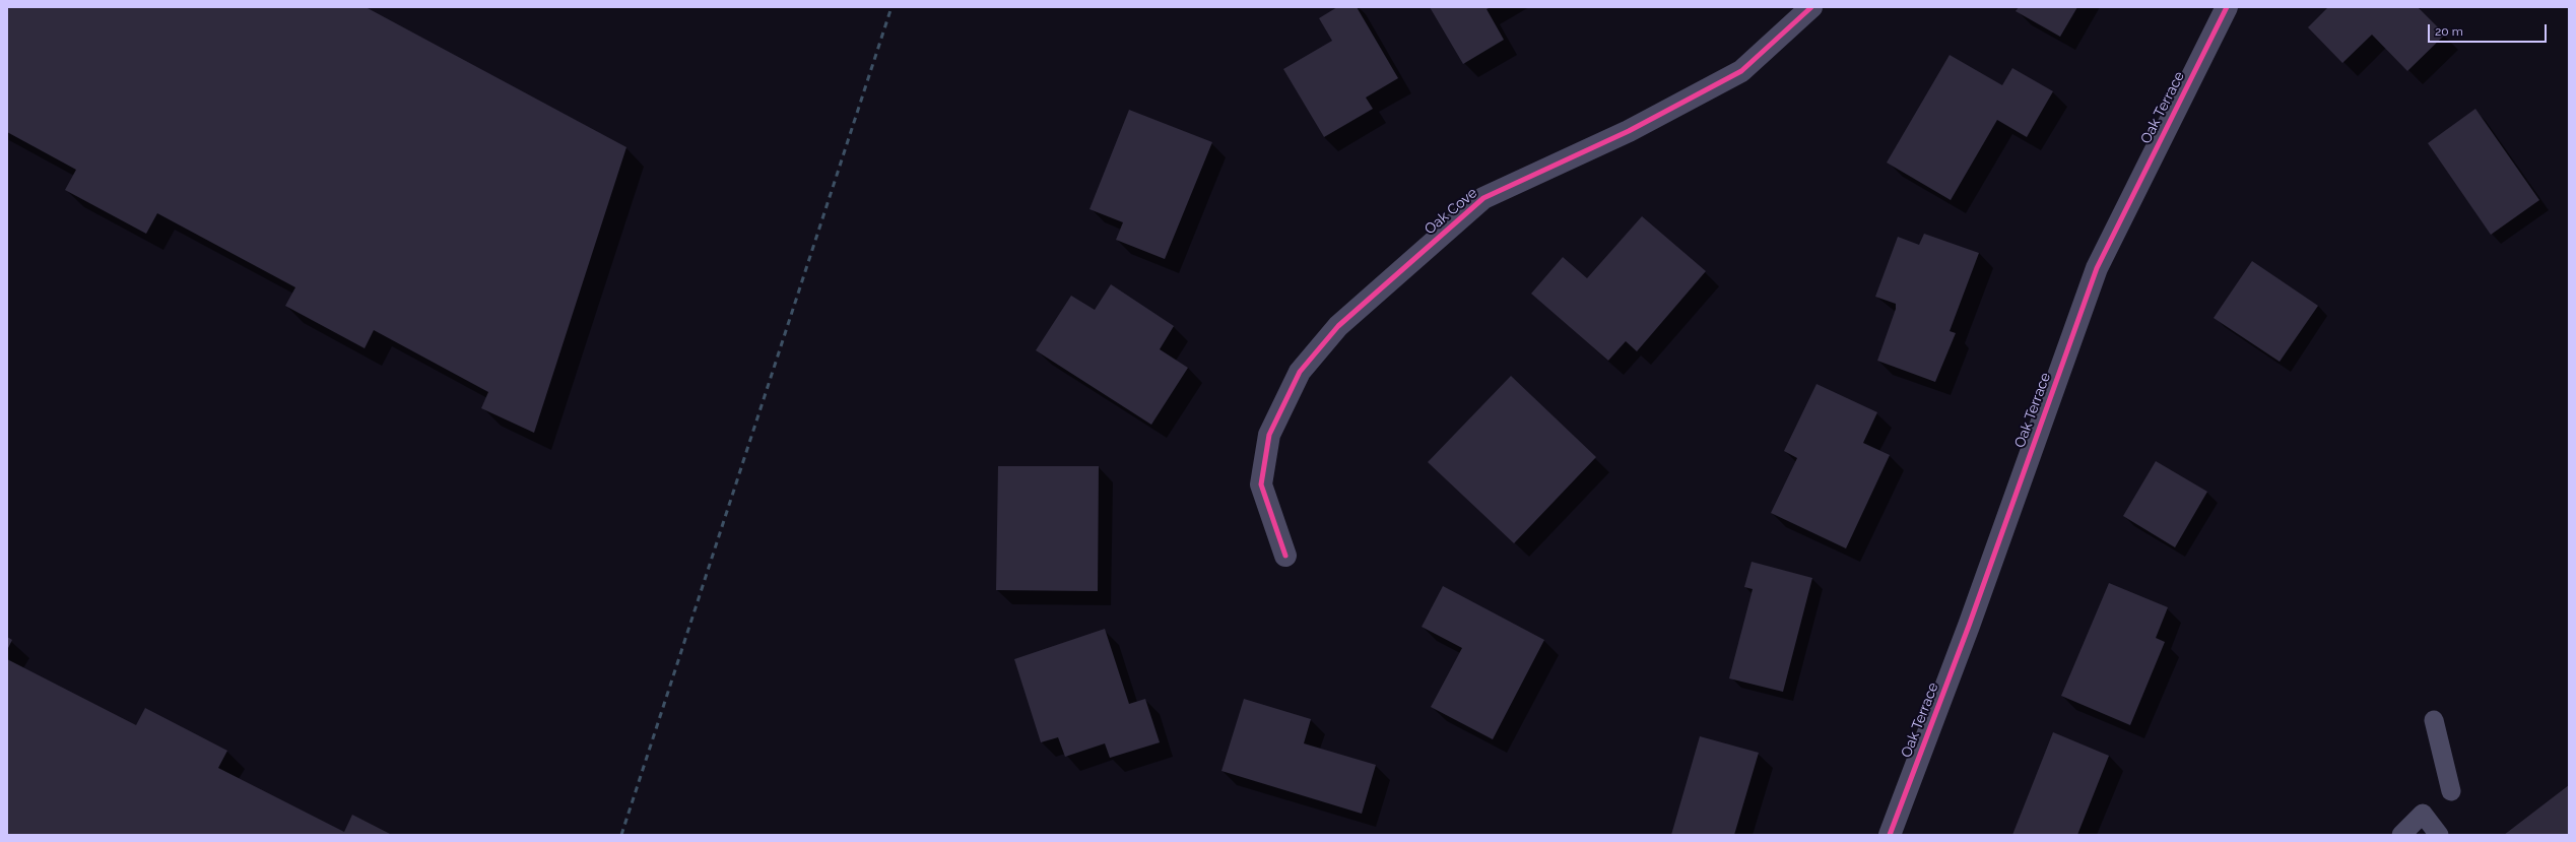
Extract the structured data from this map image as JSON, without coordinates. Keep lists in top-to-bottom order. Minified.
{"streets":{"street":["Oak Terrace","Oak Cove"]},"scale_bar":"20 m"}
